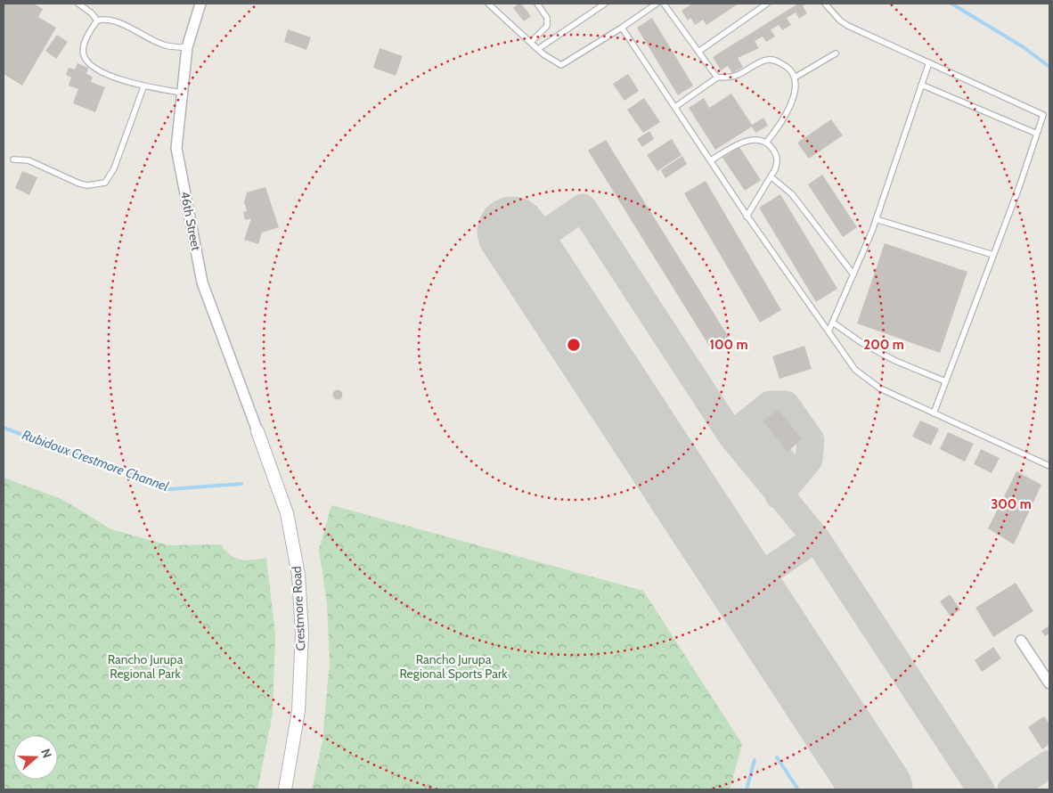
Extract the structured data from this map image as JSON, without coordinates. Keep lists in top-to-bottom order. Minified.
{"streets":{"street":["46th Street","Crestmore Road"]},"crossings":[["46th Street","Crestmore Road"]],"water":["Rubidoux Crestmore Channel"],"parks":["Rancho Jurupa Regional Park","Rancho Jurupa Regional Sports Park"],"north":"right","rings":["100 m","200 m","300 m"]}
